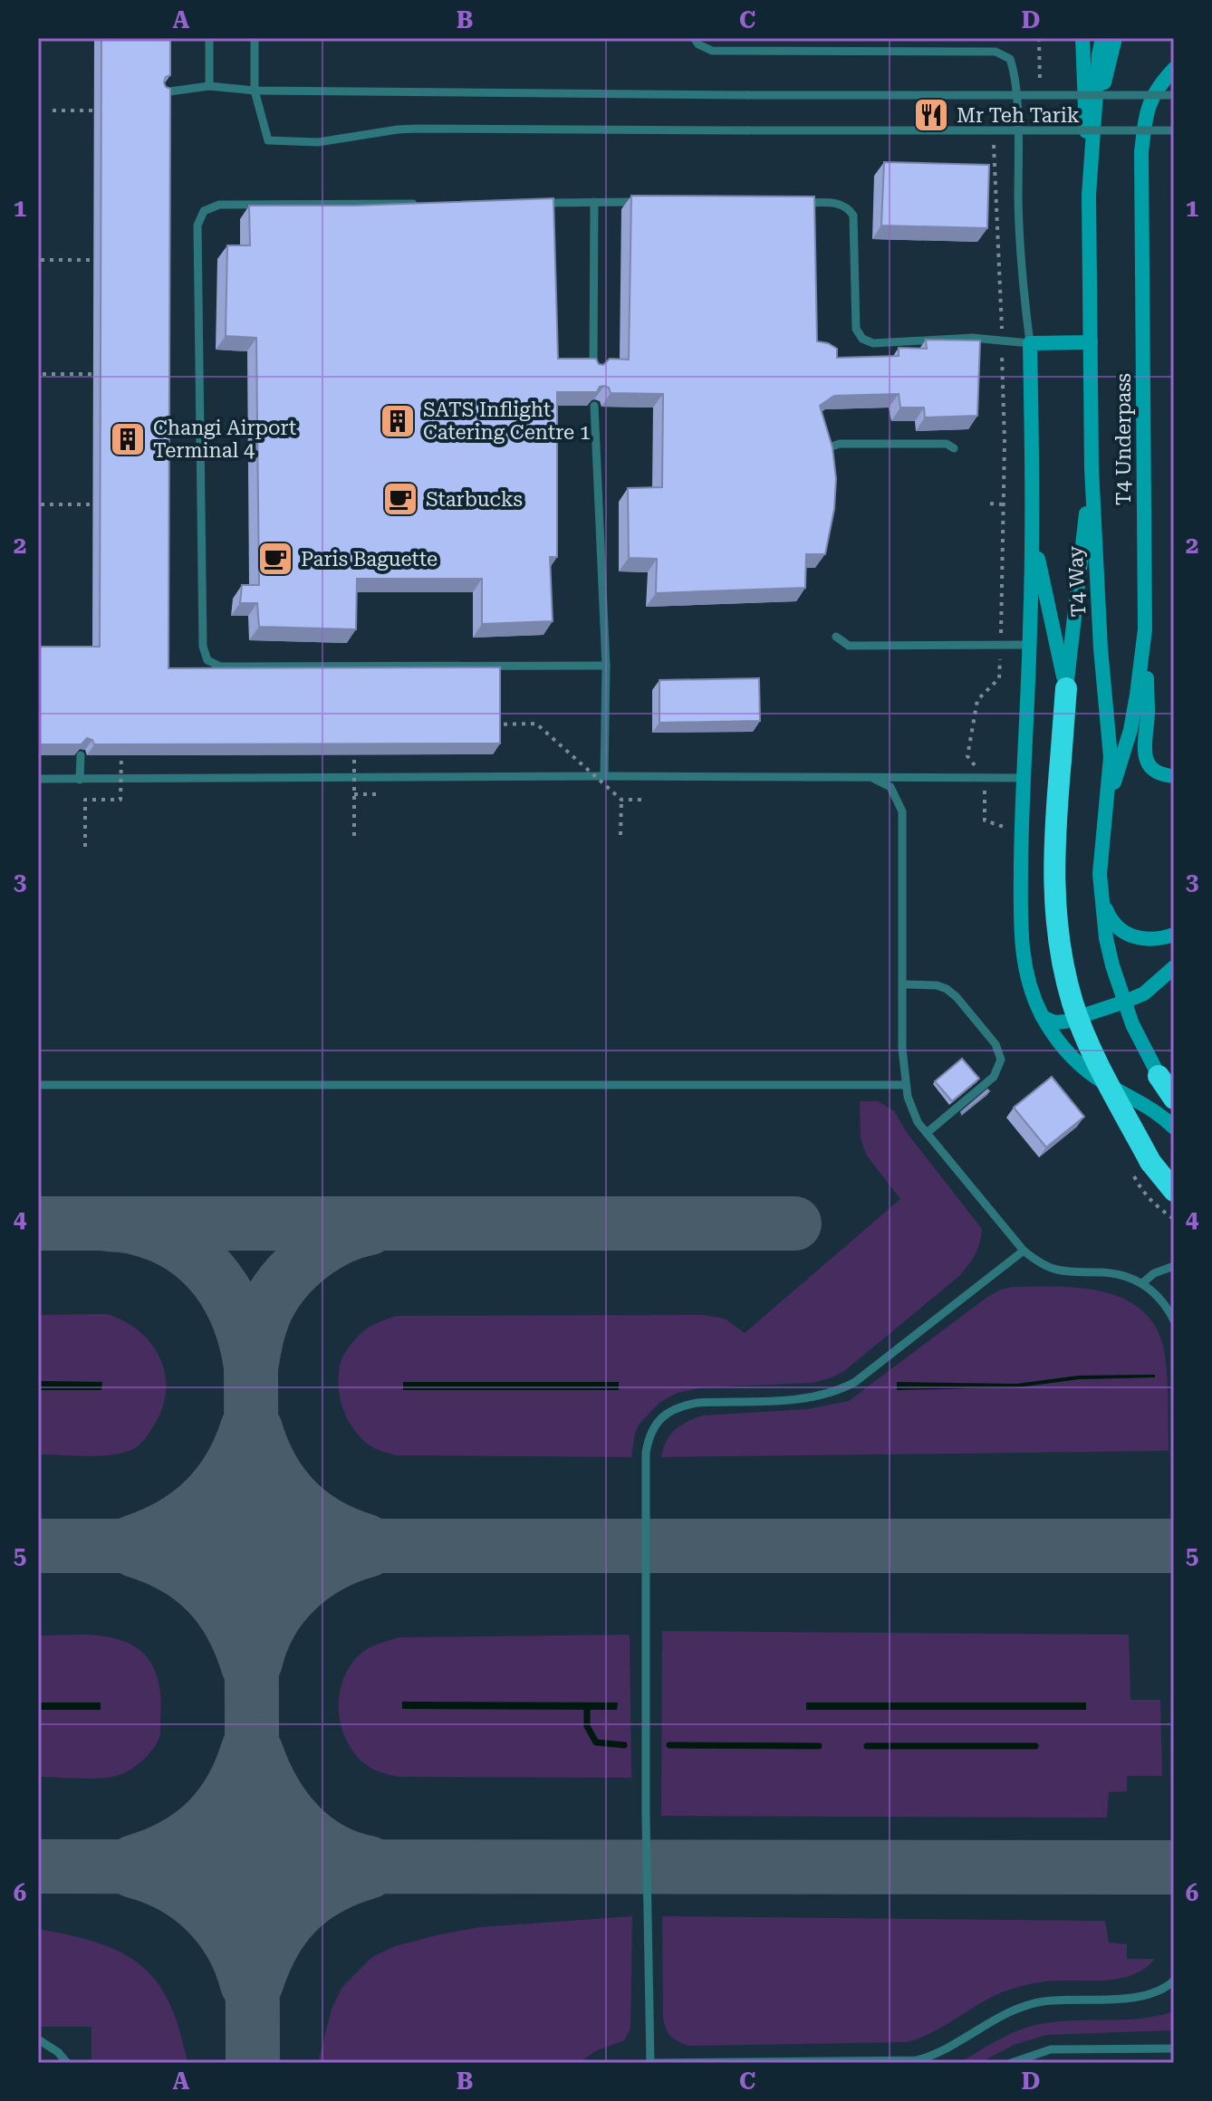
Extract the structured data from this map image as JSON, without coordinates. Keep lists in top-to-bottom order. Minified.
{"streets":{"main road":["T4 Underpass","T4 Way"]},"crossings":[["T4 Underpass","T4 Way"]],"places":{"restaurant":["Mr Teh Tarik"],"building":["SATS Inflight Catering Centre 1","Changi Airport Terminal 4"],"cafe":["Starbucks","Paris Baguette"]},"grid":{"columns":["A","B","C","D"],"rows":["1","2","3","4","5","6"]}}
